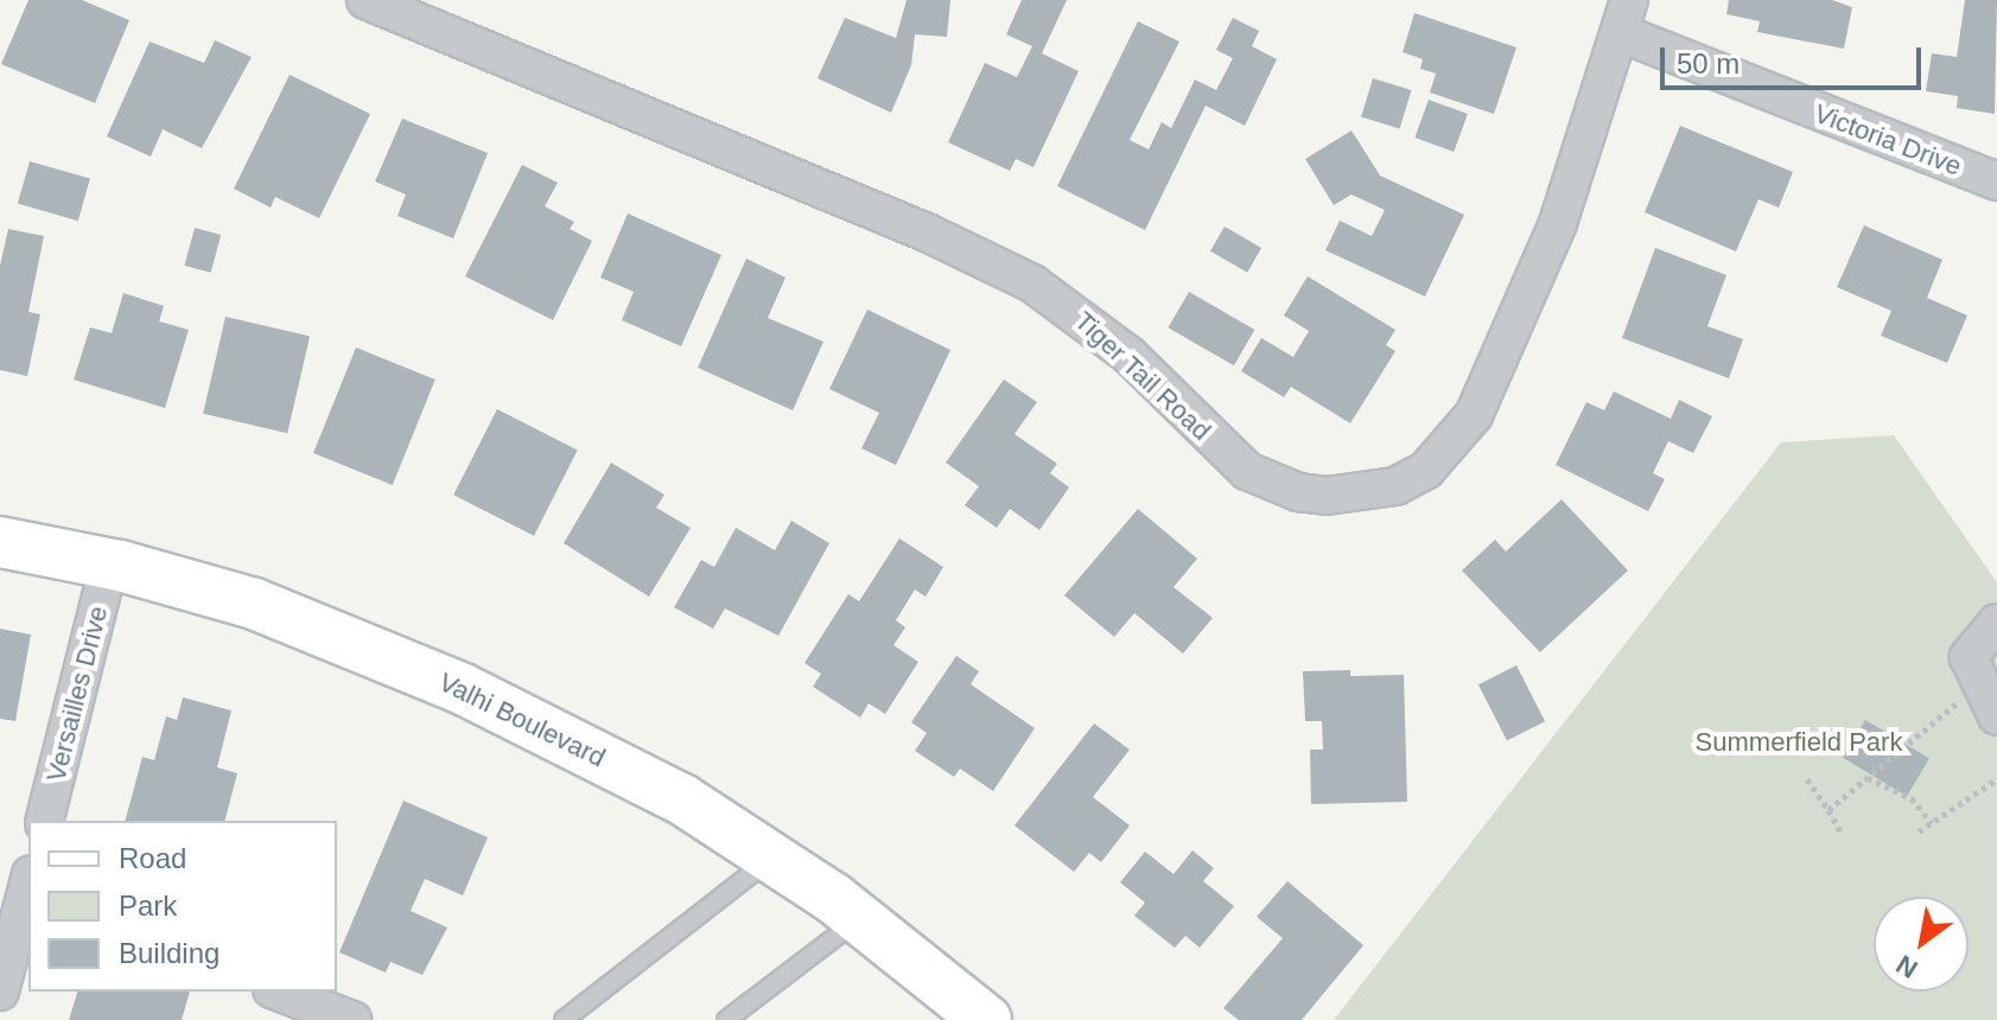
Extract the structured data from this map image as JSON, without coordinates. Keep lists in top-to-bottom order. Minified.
{"streets":{"street":["Victoria Drive","Tiger Tail Road","Versailles Drive","Valhi Boulevard"]},"crossings":[["Victoria Drive","Tiger Tail Road"],["Versailles Drive","Valhi Boulevard"]],"parks":["Summerfield Park"],"legend":["Road","Park","Building"],"scale_bar":"50 m","north":"bottom left"}
